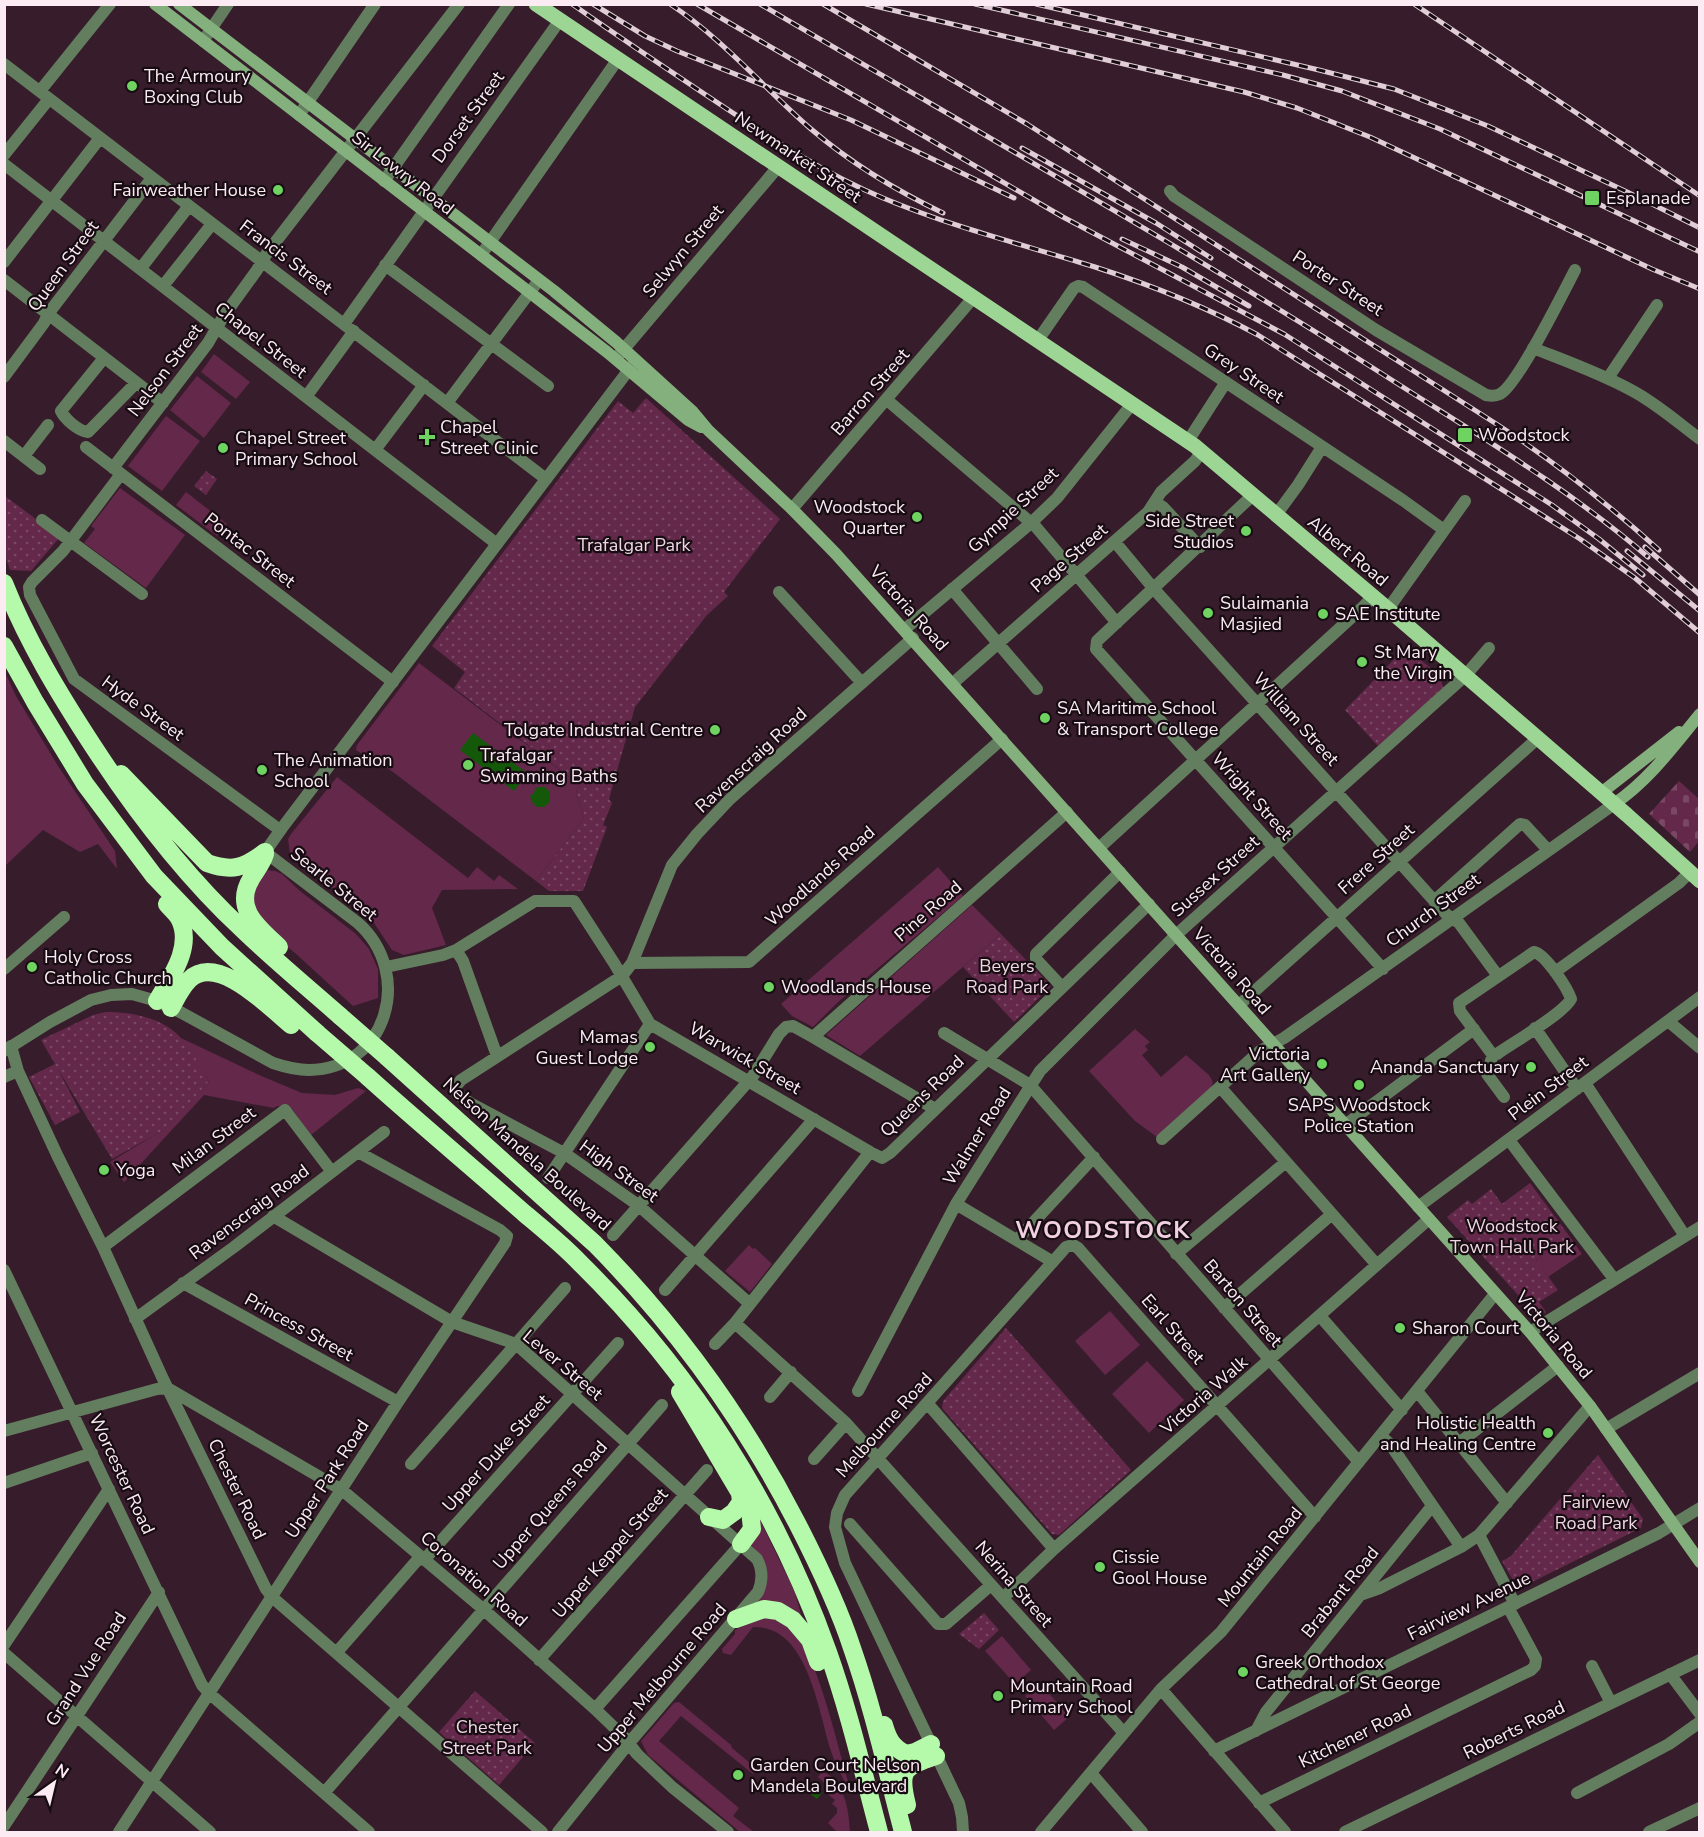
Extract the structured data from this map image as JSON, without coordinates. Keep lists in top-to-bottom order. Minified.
{"streets":{"highway":["Nelson Mandela Boulevard"],"main road":["Newmarket Street","Sir Lowry Road","Albert Road","Victoria Road"],"street":["Dorset Street","Selwyn Street","Francis Street","Queen Street","Porter Street","Chapel Street","Nelson Street","Grey Street","Barron Street","Gympie Street","Pontac Street","Page Street","Hyde Street","William Street","Ravenscraig Road","Wright Street","Frere Street","Woodlands Road","Sussex Street","Searle Street","Church Street","Pine Road","Warwick Street","Plein Street","Queens Road","Walmer Road","Milan Street","High Street","Barton Street","Princess Street","Earl Street","Lever Street","Victoria Walk","Melbourne Road","Upper Duke Street","Worcester Road","Upper Park Road","Chester Road","Upper Queens Road","Upper Keppel Street","Mountain Road","Coronation Road","Nerina Street","Brabant Road","Fairview Avenue","Grand Vue Road","Upper Melbourne Road","Roberts Road","Kitchener Road"]},"crossings":[["Dorset Street","Newmarket Street"],["Dorset Street","Sir Lowry Road"],["Dorset Street","Francis Street"],["Dorset Street","Chapel Street"],["Newmarket Street","Selwyn Street"],["Newmarket Street","Grey Street"],["Newmarket Street","Barron Street"],["Newmarket Street","Albert Road"],["Sir Lowry Road","Selwyn Street"],["Sir Lowry Road","Nelson Street"],["Sir Lowry Road","Victoria Road"],["Sir Lowry Road","Searle Street"],["Selwyn Street","Victoria Road"],["Francis Street","Queen Street"],["Francis Street","Nelson Street"],["Francis Street","Searle Street"],["Queen Street","Chapel Street"],["Chapel Street","Nelson Street"],["Chapel Street","Searle Street"],["Nelson Street","Pontac Street"],["Nelson Street","Hyde Street"],["Grey Street","Albert Road"],["Barron Street","Victoria Road"],["Gympie Street","Albert Road"],["Gympie Street","Victoria Road"],["Gympie Street","Ravenscraig Road"],["Pontac Street","Searle Street"],["Albert Road","Page Street"],["Albert Road","Frere Street"],["Albert Road","Sussex Street"],["Albert Road","Church Street"],["Page Street","Victoria Road"],["Page Street","William Street"],["Victoria Road","Ravenscraig Road"],["Victoria Road","Frere Street"],["Victoria Road","Woodlands Road"],["Victoria Road","Sussex Street"],["Victoria Road","Searle Street"],["Victoria Road","Church Street"],["Victoria Road","Pine Road"],["Victoria Road","Plein Street"],["Victoria Road","Queens Road"],["Victoria Road","Walmer Road"],["Victoria Road","Victoria Walk"],["Victoria Road","Mountain Road"],["Victoria Road","Fairview Avenue"],["Hyde Street","Searle Street"],["William Street","Frere Street"],["William Street","Sussex Street"],["William Street","Church Street"],["Ravenscraig Road","Woodlands Road"],["Ravenscraig Road","Warwick Street"],["Ravenscraig Road","Milan Street"],["Ravenscraig Road","High Street"],["Ravenscraig Road","Princess Street"],["Ravenscraig Road","Lever Street"],["Ravenscraig Road","Upper Park Road"],["Ravenscraig Road","Chester Road"],["Wright Street","Frere Street"],["Wright Street","Sussex Street"],["Wright Street","Church Street"],["Sussex Street","Walmer Road"],["Searle Street","Chester Road"],["Warwick Street","Queens Road"],["Queens Road","High Street"],["Queens Road","Barton Street"],["Queens Road","Nerina Street"],["Walmer Road","Barton Street"],["Milan Street","Chester Road"],["Barton Street","Victoria Walk"],["Barton Street","Mountain Road"],["Princess Street","Upper Park Road"],["Earl Street","Victoria Walk"],["Earl Street","Melbourne Road"],["Earl Street","Mountain Road"],["Lever Street","Upper Duke Street"],["Lever Street","Upper Park Road"],["Lever Street","Upper Queens Road"],["Lever Street","Upper Keppel Street"],["Lever Street","Upper Melbourne Road"],["Victoria Walk","Nerina Street"],["Melbourne Road","Nerina Street"],["Upper Duke Street","Chester Road"],["Upper Duke Street","Coronation Road"],["Worcester Road","Upper Park Road"],["Worcester Road","Upper Queens Road"],["Worcester Road","Grand Vue Road"],["Upper Park Road","Chester Road"],["Upper Park Road","Coronation Road"],["Chester Road","Upper Queens Road"],["Chester Road","Coronation Road"],["Upper Queens Road","Coronation Road"],["Upper Keppel Street","Coronation Road"],["Mountain Road","Nerina Street"],["Coronation Road","Upper Melbourne Road"],["Brabant Road","Fairview Avenue"],["Fairview Avenue","Kitchener Road"]],"districts":["WOODSTOCK"],"parks":["Trafalgar Park","Beyers Road Park","Woodstock Town Hall Park","Fairview Road Park","Chester Street Park"],"places":{"other":["The Armoury Boxing Club","Fairweather House","Chapel Street Primary School","Woodstock Quarter","Side Street Studios","Sulaimania Masjied","SAE Institute","St Mary the Virgin","SA Maritime School & Transport College","Tolgate Industrial Centre","Trafalgar Swimming Baths","The Animation School","Holy Cross Catholic Church","Woodlands House","Mamas Guest Lodge","Victoria Art Gallery","Ananda Sanctuary","SAPS Woodstock Police Station","Yoga","Sharon Court","Holistic Health and Healing Centre","Cissie Gool House","Greek Orthodox Cathedral of St George","Mountain Road Primary School","Garden Court Nelson Mandela Boulevard"],"transit":["Esplanade","Woodstock"],"health":["Chapel Street Clinic"]},"north":"top right"}
